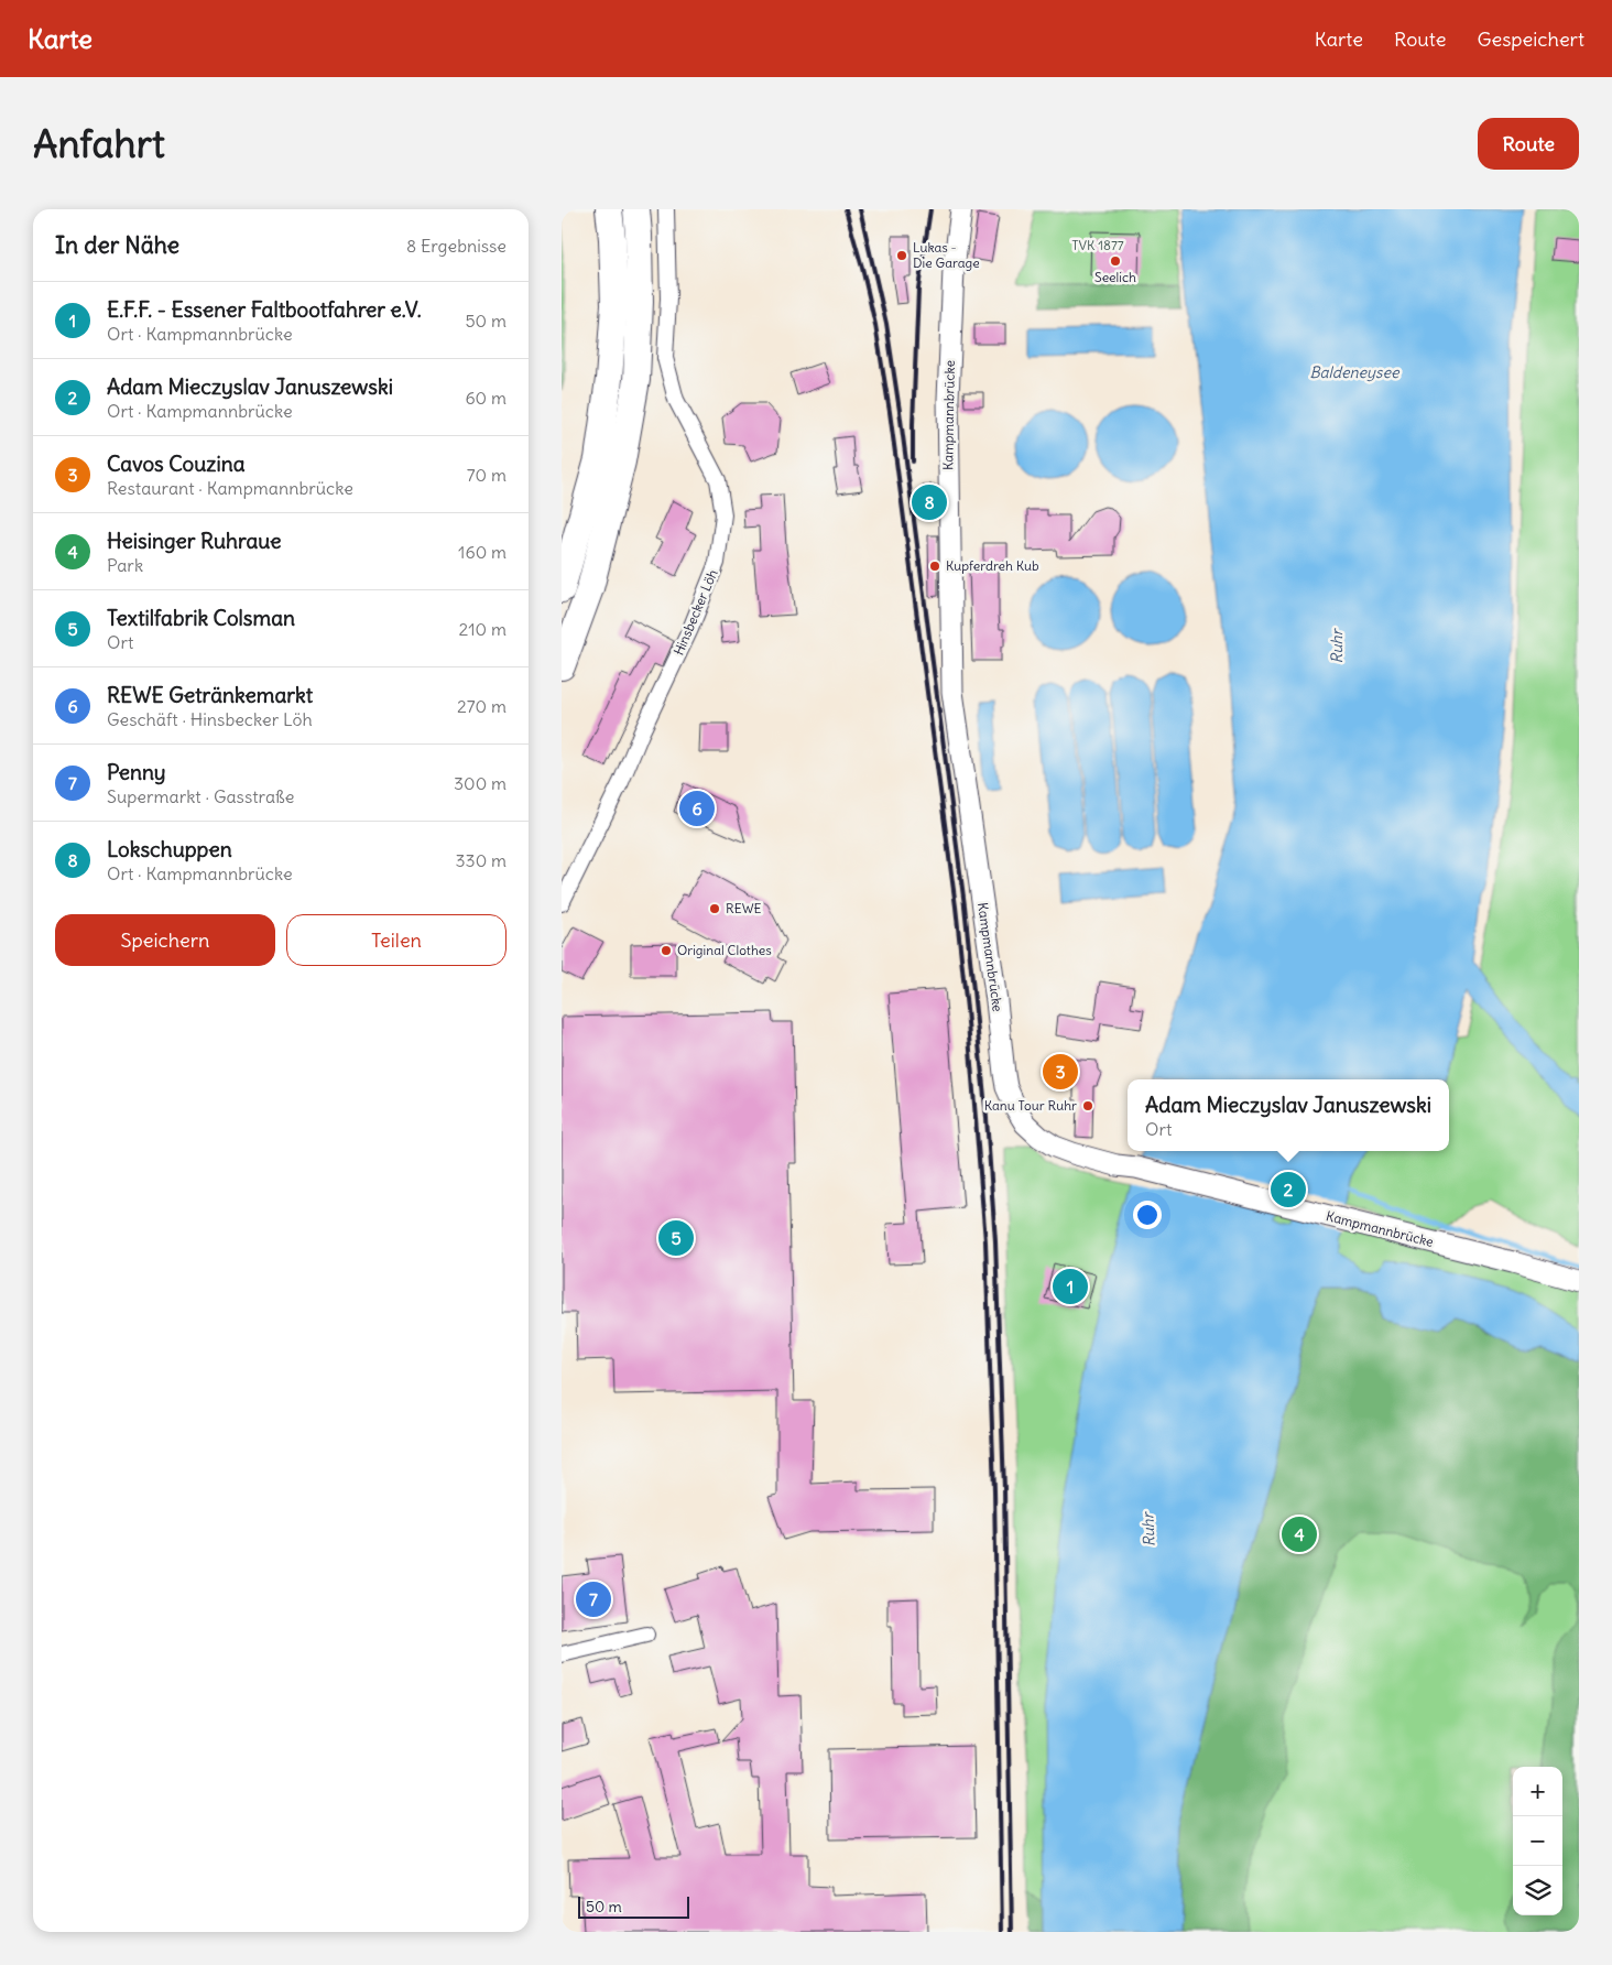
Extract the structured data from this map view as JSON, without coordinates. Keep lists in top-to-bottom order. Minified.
{"streets":{"street":["Kampmannbrücke","Hinsbecker Löh"]},"water":["Baldeneysee","Ruhr"],"parks":["TVK 1877"],"places":["Lukas - Die Garage","Seelich","Kupferdreh Kub","REWE","Original Clothes","Kanu Tour Ruhr"],"scale_bar":"50 m","page":{"header":"Karte","nav":["Karte","Route","Gespeichert"],"buttons":["Route",["Speichern","Teilen"]],"title":"Anfahrt","heading":["In der Nähe","8 Ergebnisse"],"list":[{"mark":"1","name":"E.F.F. - Essener Faltbootfahrer e.V.","note":"Ort · Kampmannbrücke","value":"50 m"},{"mark":"2","name":"Adam Mieczyslav Januszewski","note":"Ort · Kampmannbrücke","value":"60 m"},{"mark":"3","name":"Cavos Couzina","note":"Restaurant · Kampmannbrücke","value":"70 m"},{"mark":"4","name":"Heisinger Ruhraue","note":"Park","value":"160 m"},{"mark":"5","name":"Textilfabrik Colsman","note":"Ort","value":"210 m"},{"mark":"6","name":"REWE Getränkemarkt","note":"Geschäft · Hinsbecker Löh","value":"270 m"},{"mark":"7","name":"Penny","note":"Supermarkt · Gasstraße","value":"300 m"},{"mark":"8","name":"Lokschuppen","note":"Ort · Kampmannbrücke","value":"330 m"}],"pins":["8","6","3","2","5","1","4","7"],"popup":["Adam Mieczyslav Januszewski","Ort"],"map_buttons":["+","−"],"scale":"50 m"}}
